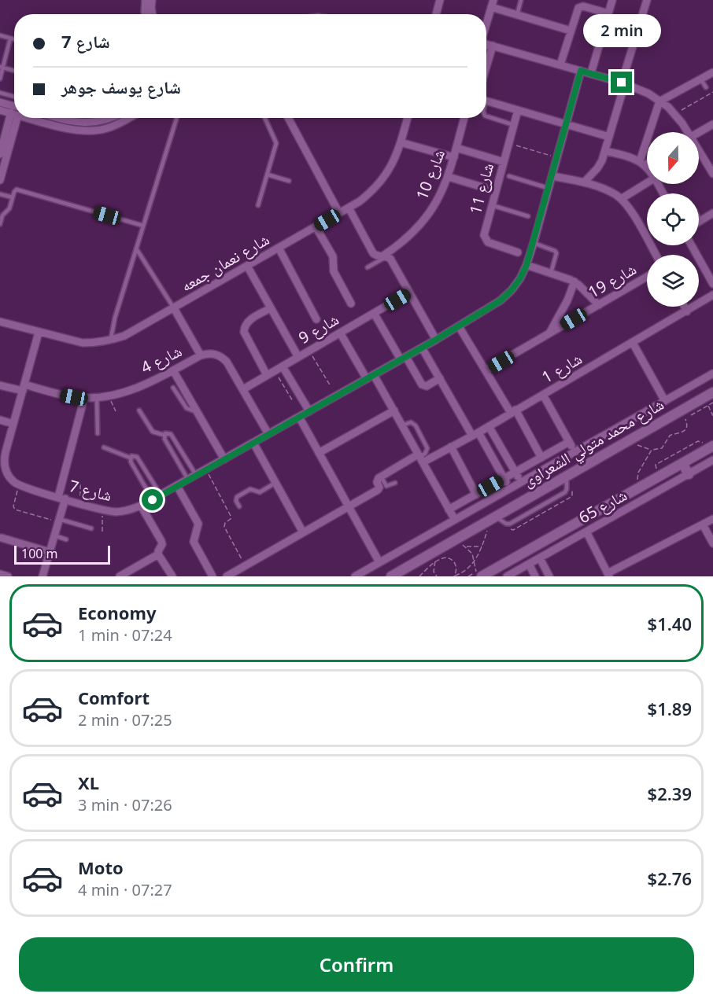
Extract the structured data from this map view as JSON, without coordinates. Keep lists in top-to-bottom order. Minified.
{"streets":{"street":["شارع 10","شارع 11","شارع نعمان جمعه","شارع 19","شارع 9","شارع 4","شارع 1","شارع محمد متولي الشعراوى","شارع 7","شارع 65"]},"crossings":[["شارع 9","شارع 4"],["شارع 4","شارع 7"]],"scale_bar":"100 m","north":"bottom","page":{"bubble":"2 min","banner":["شارع 7","شارع يوسف جوهر"],"scale":"100 m","list":[{"name":"Economy","note":"1 min · 07:24","value":"$1.40"},{"name":"Comfort","note":"2 min · 07:25","value":"$1.89"},{"name":"XL","note":"3 min · 07:26","value":"$2.39"},{"name":"Moto","note":"4 min · 07:27","value":"$2.76"}],"buttons":"Confirm"}}
